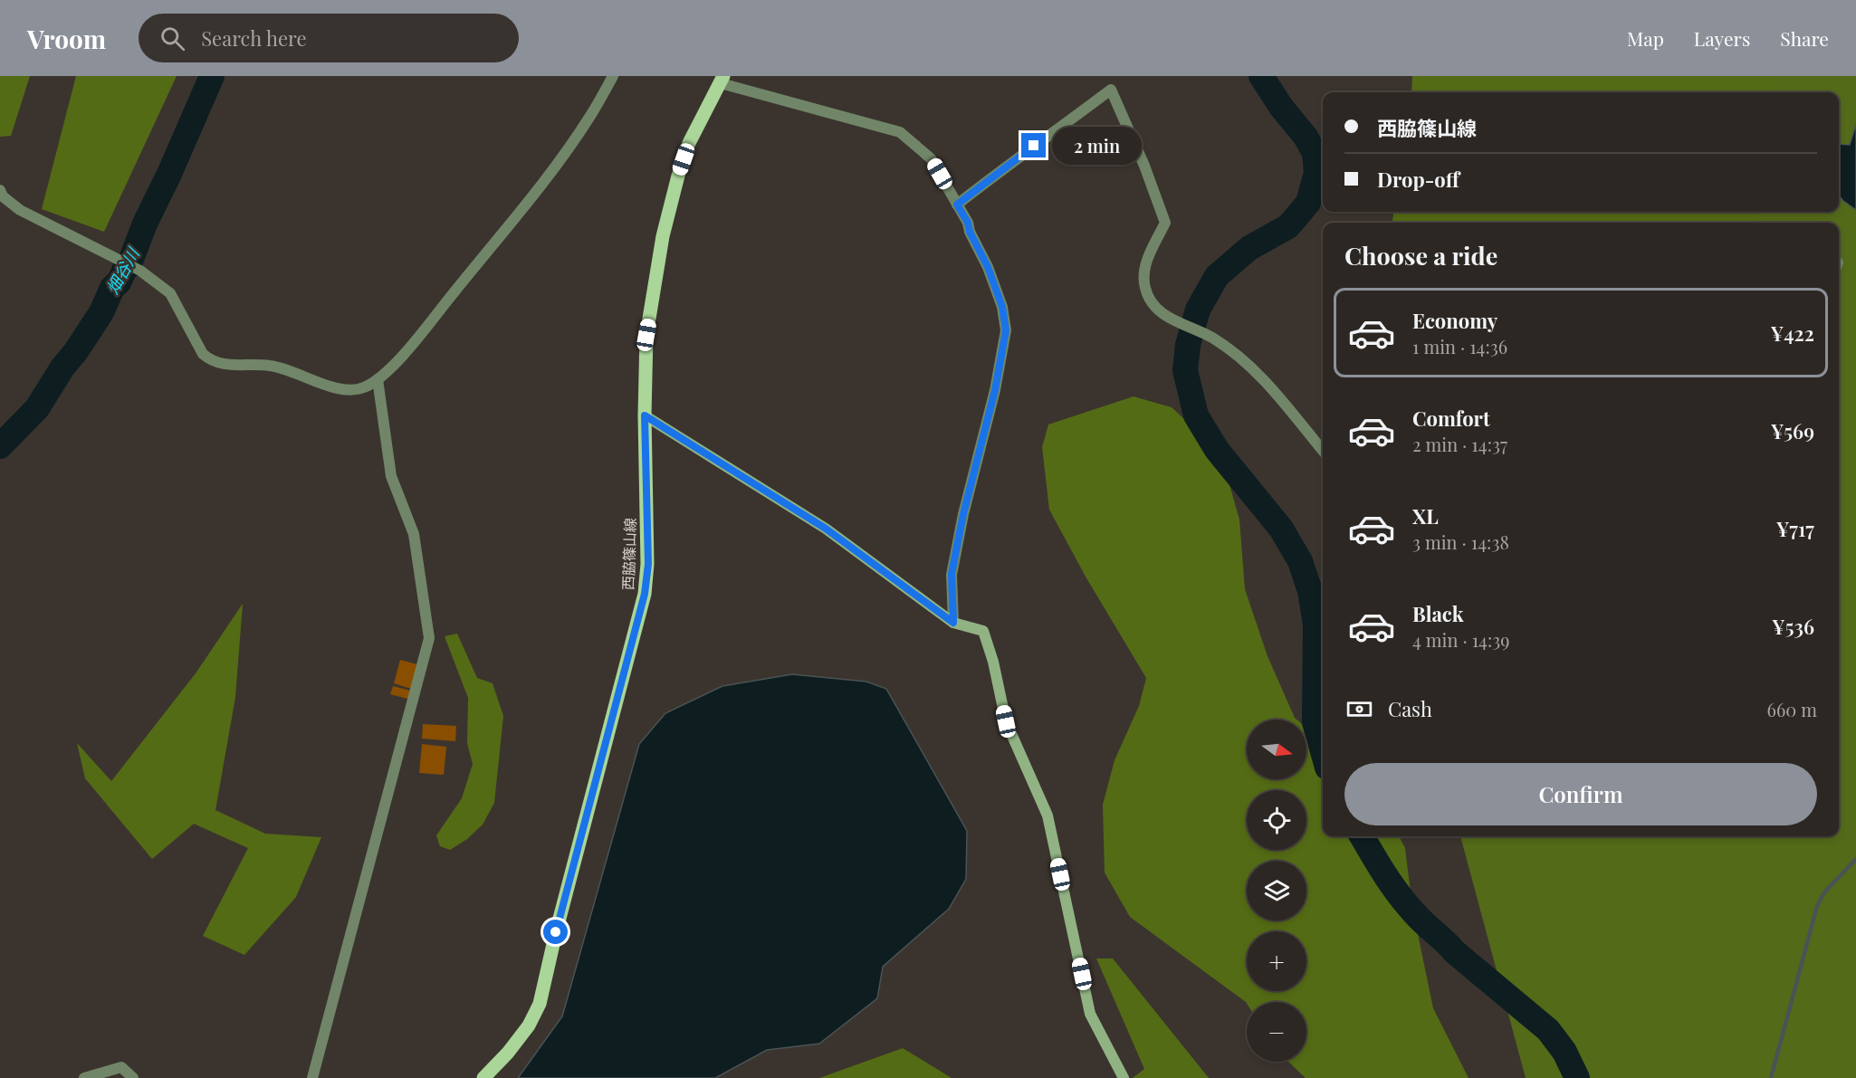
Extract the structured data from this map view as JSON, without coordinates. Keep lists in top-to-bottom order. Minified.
{"streets":{"main road":["西脇篠山線"]},"water":["畑谷川"],"north":"right","page":{"header":"Vroom","search":"Search here","nav":["Map","Layers","Share"],"banner":["西脇篠山線","Drop-off"],"bubble":"2 min","heading":"Choose a ride","list":[{"name":"Economy","note":"1 min · 14:36","value":"¥422"},{"name":"Comfort","note":"2 min · 14:37","value":"¥569"},{"name":"XL","note":"3 min · 14:38","value":"¥717"},{"name":"Black","note":"4 min · 14:39","value":"¥536"}],"pay":["Cash","660 m"],"map_buttons":["+","−"],"buttons":"Confirm"}}
